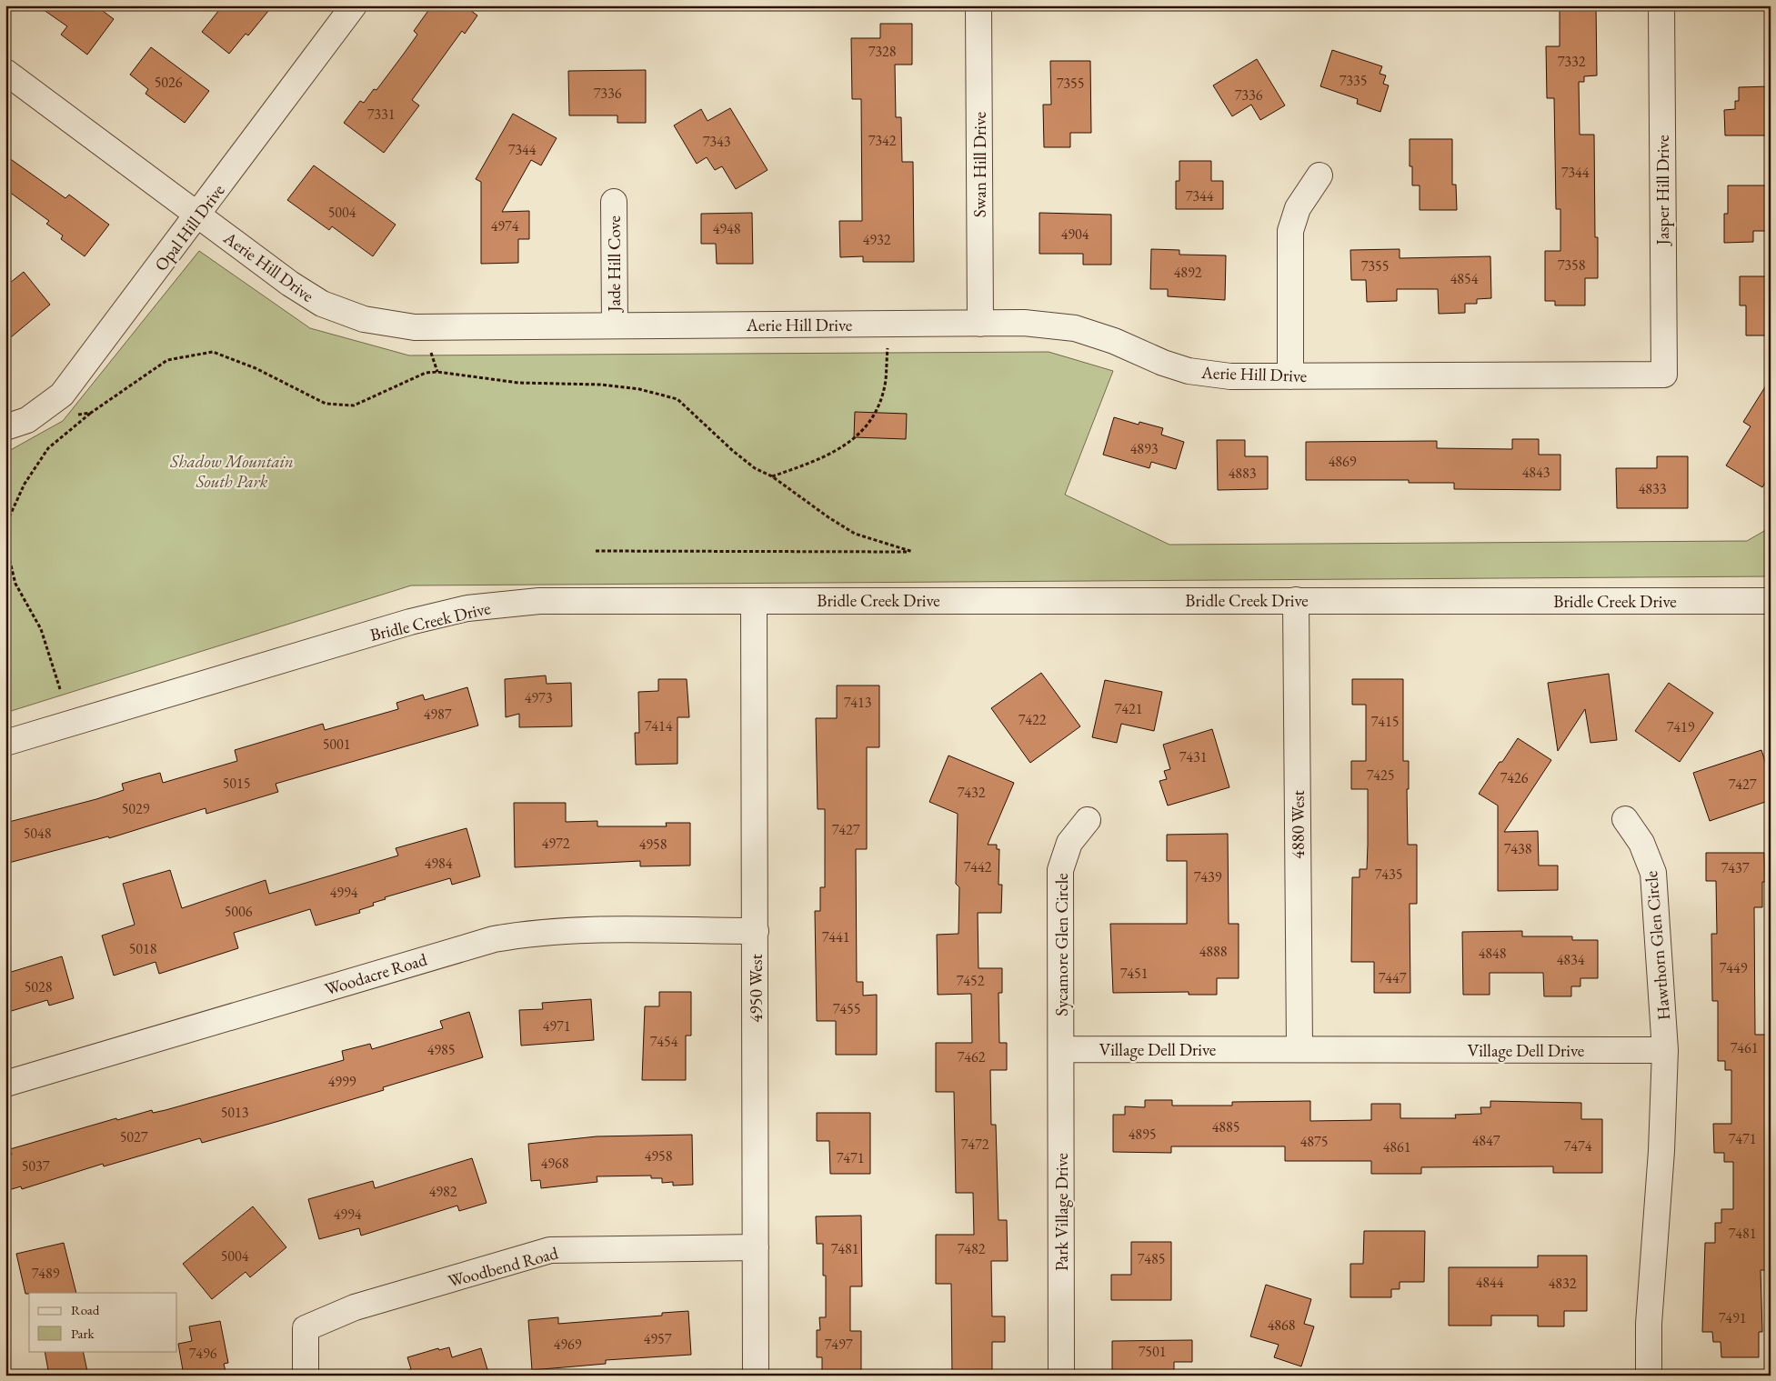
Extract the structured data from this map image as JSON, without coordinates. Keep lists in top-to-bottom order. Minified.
{"streets":{"street":["Swan Hill Drive","Jasper Hill Drive","Opal Hill Drive","Jade Hill Cove","Aerie Hill Drive","Bridle Creek Drive","4880 West","Sycamore Glen Circle","Hawthorn Glen Circle","Woodacre Road","4950 West","Village Dell Drive","Park Village Drive","Woodbend Road"]},"crossings":[["Swan Hill Drive","Aerie Hill Drive"],["Jasper Hill Drive","Aerie Hill Drive"],["Opal Hill Drive","Aerie Hill Drive"],["Jade Hill Cove","Aerie Hill Drive"],["Bridle Creek Drive","4880 West"],["Bridle Creek Drive","4950 West"],["4880 West","Village Dell Drive"],["Sycamore Glen Circle","Village Dell Drive"],["Sycamore Glen Circle","Park Village Drive"],["Hawthorn Glen Circle","Village Dell Drive"],["Woodacre Road","4950 West"],["4950 West","Woodbend Road"],["Village Dell Drive","Park Village Drive"]],"parks":["Shadow Mountain South Park"],"house_numbers":["7328","7332","7335","5026","7355","7336","7336","7331","7342","7343","7344","7344","7344","5004","4974","4948","4904","4932","7358","7355","4892","4854","4893","4869","4843","4883","4833","4973","7413","7421","4987","7422","7415","7414","7419","5001","7431","7425","7426","5015","7427","7432","5029","7427","5048","4972","4958","7438","4984","7442","7437","7435","7439","4994","5006","7441","5018","4888","4848","4834","7449","7451","7447","7452","5028","7455","4971","7454","7461","4985","7462","4999","5013","4885","4895","5027","7471","4847","4875","7472","7474","4861","4958","7471","4968","5037","4982","4994","7481","7481","7482","5004","7485","7489","4844","4832","7491","4868","4957","4969","7497","7501","7496"],"legend":["Road","Park"]}
